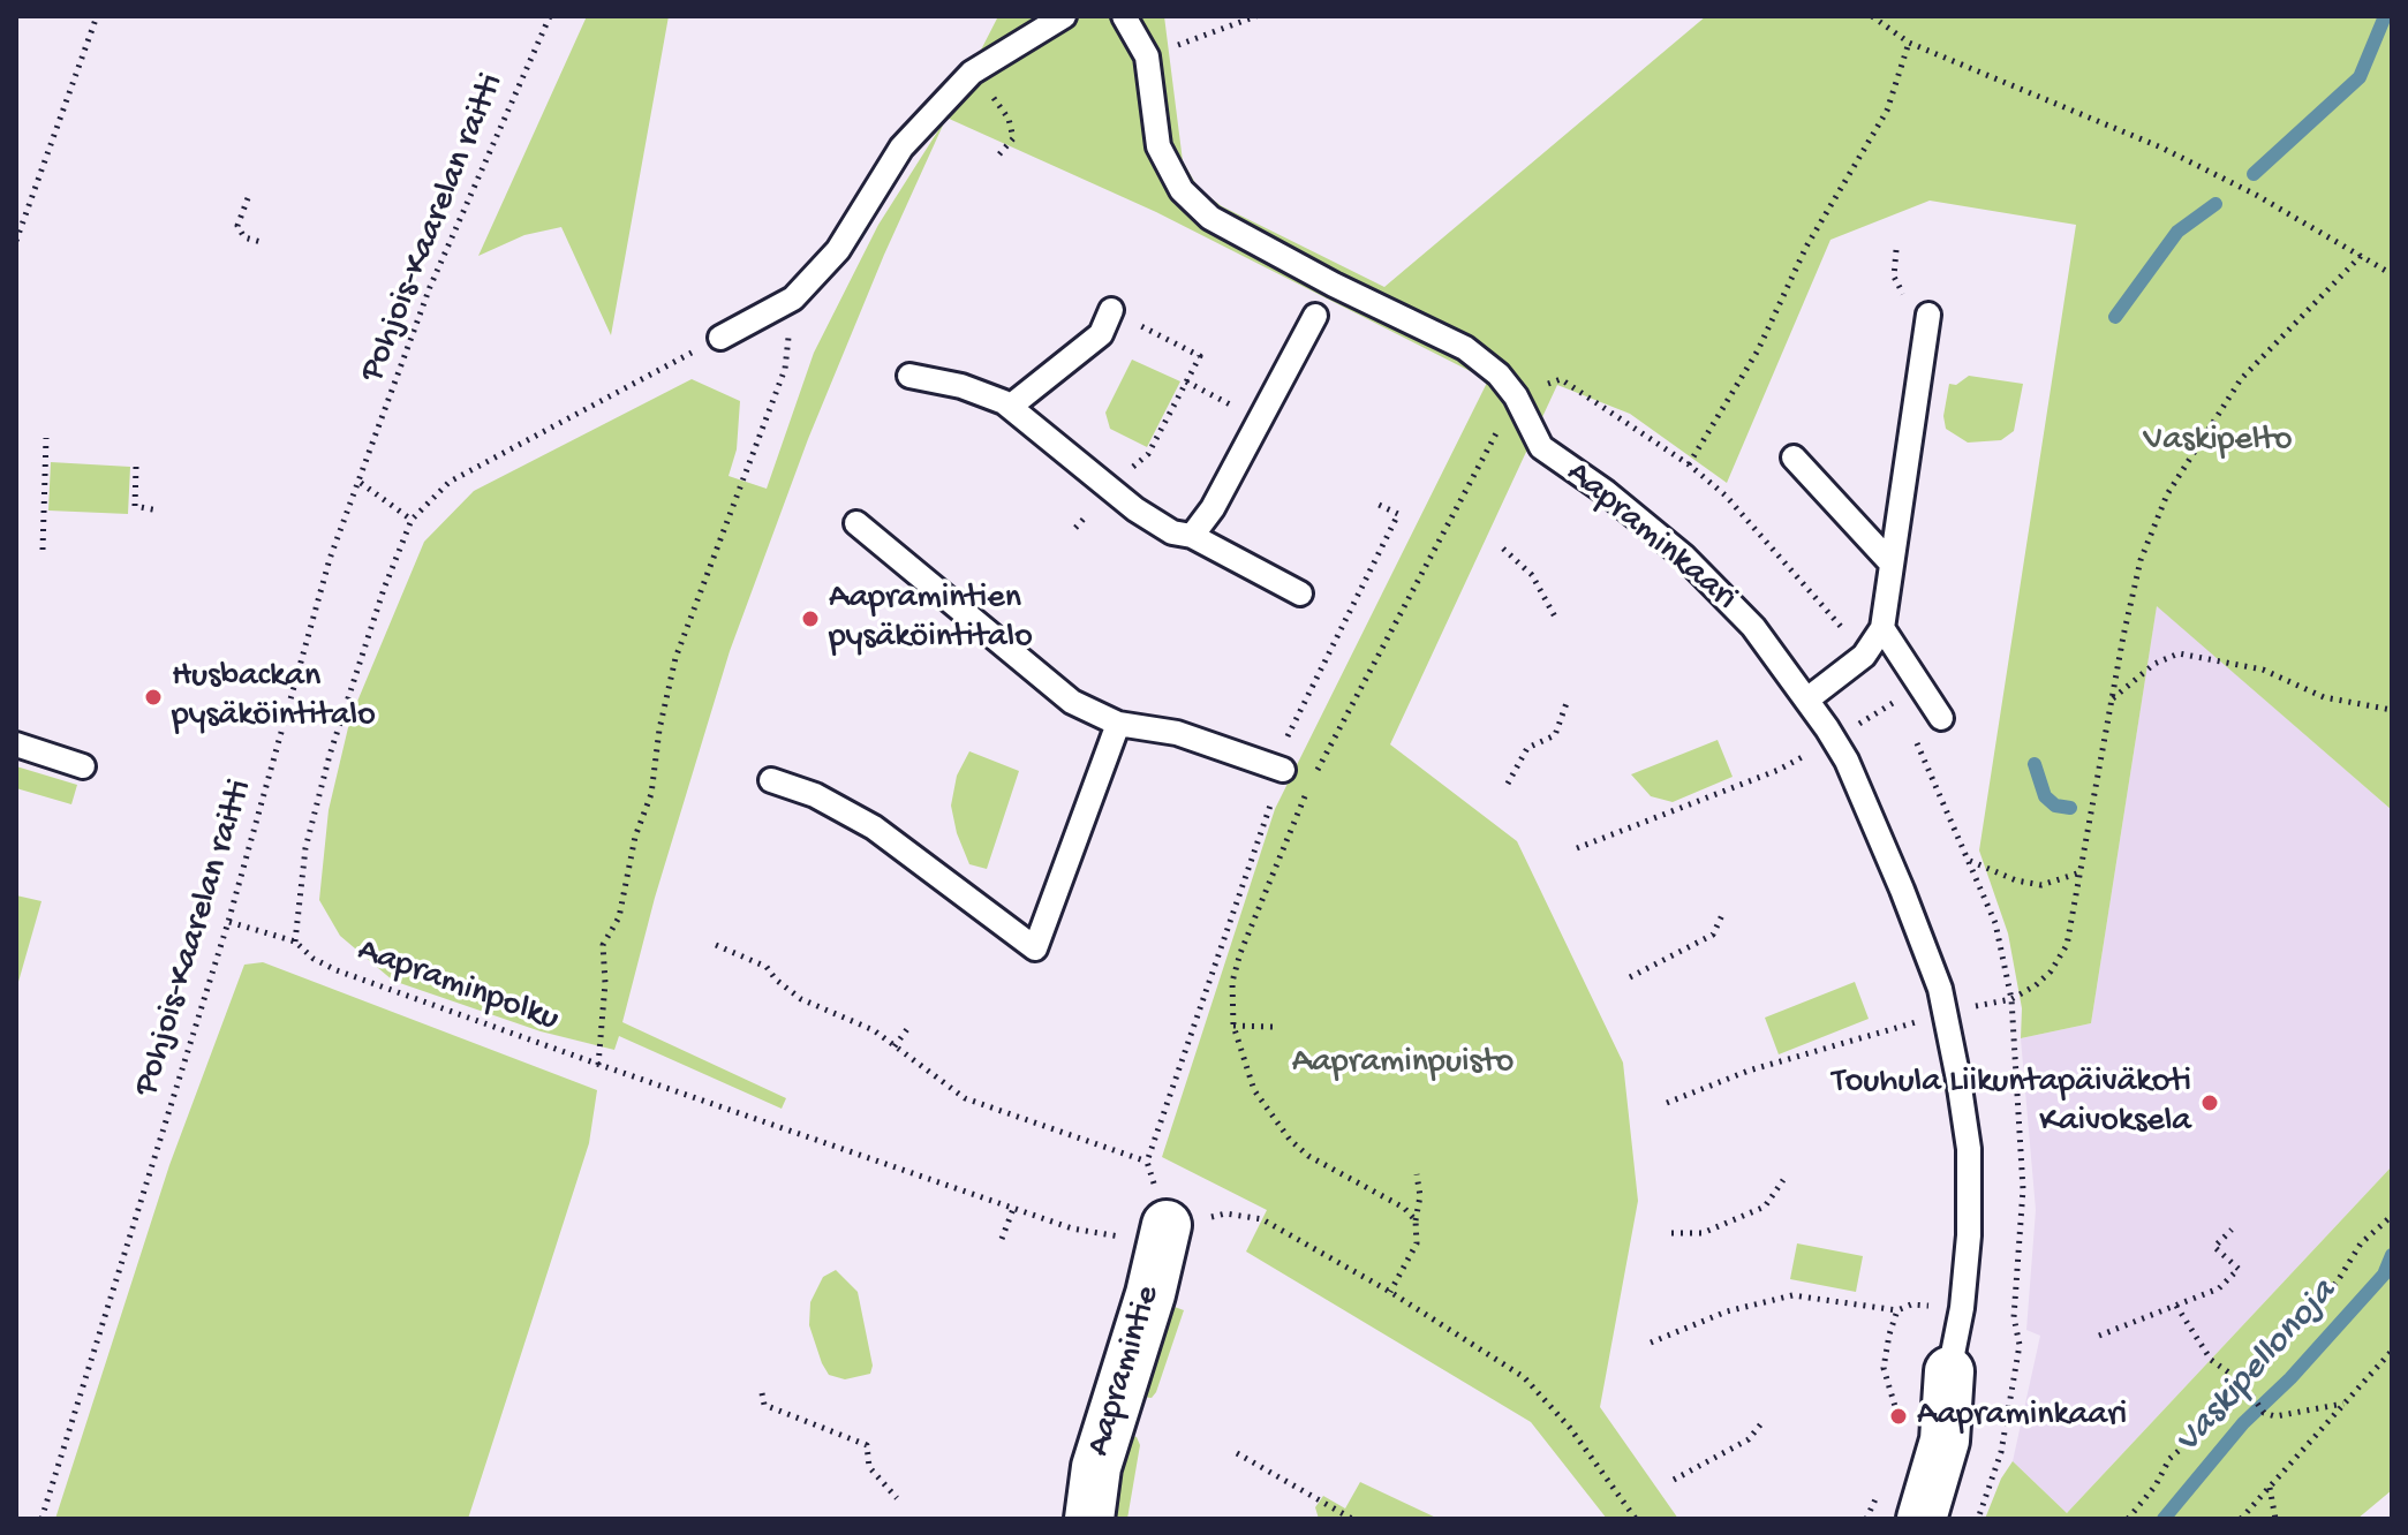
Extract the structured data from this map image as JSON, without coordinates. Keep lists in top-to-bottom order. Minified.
{"streets":{"street":["Aapraminkaari","Aapramintie"],"path":["Pohjois-Kaarelan raitti","Aapraminpolku"]},"crossings":[["Pohjois-Kaarelan raitti","Aapraminpolku"]],"water":["Vaskipellonoja"],"parks":["Vaskipelto","Aapraminpuisto"],"places":["Aapramintien pysäköintitalo","Husbackan pysäköintitalo","Touhula Liikuntapäiväkoti Kaivoksela","Aapraminkaari"]}
